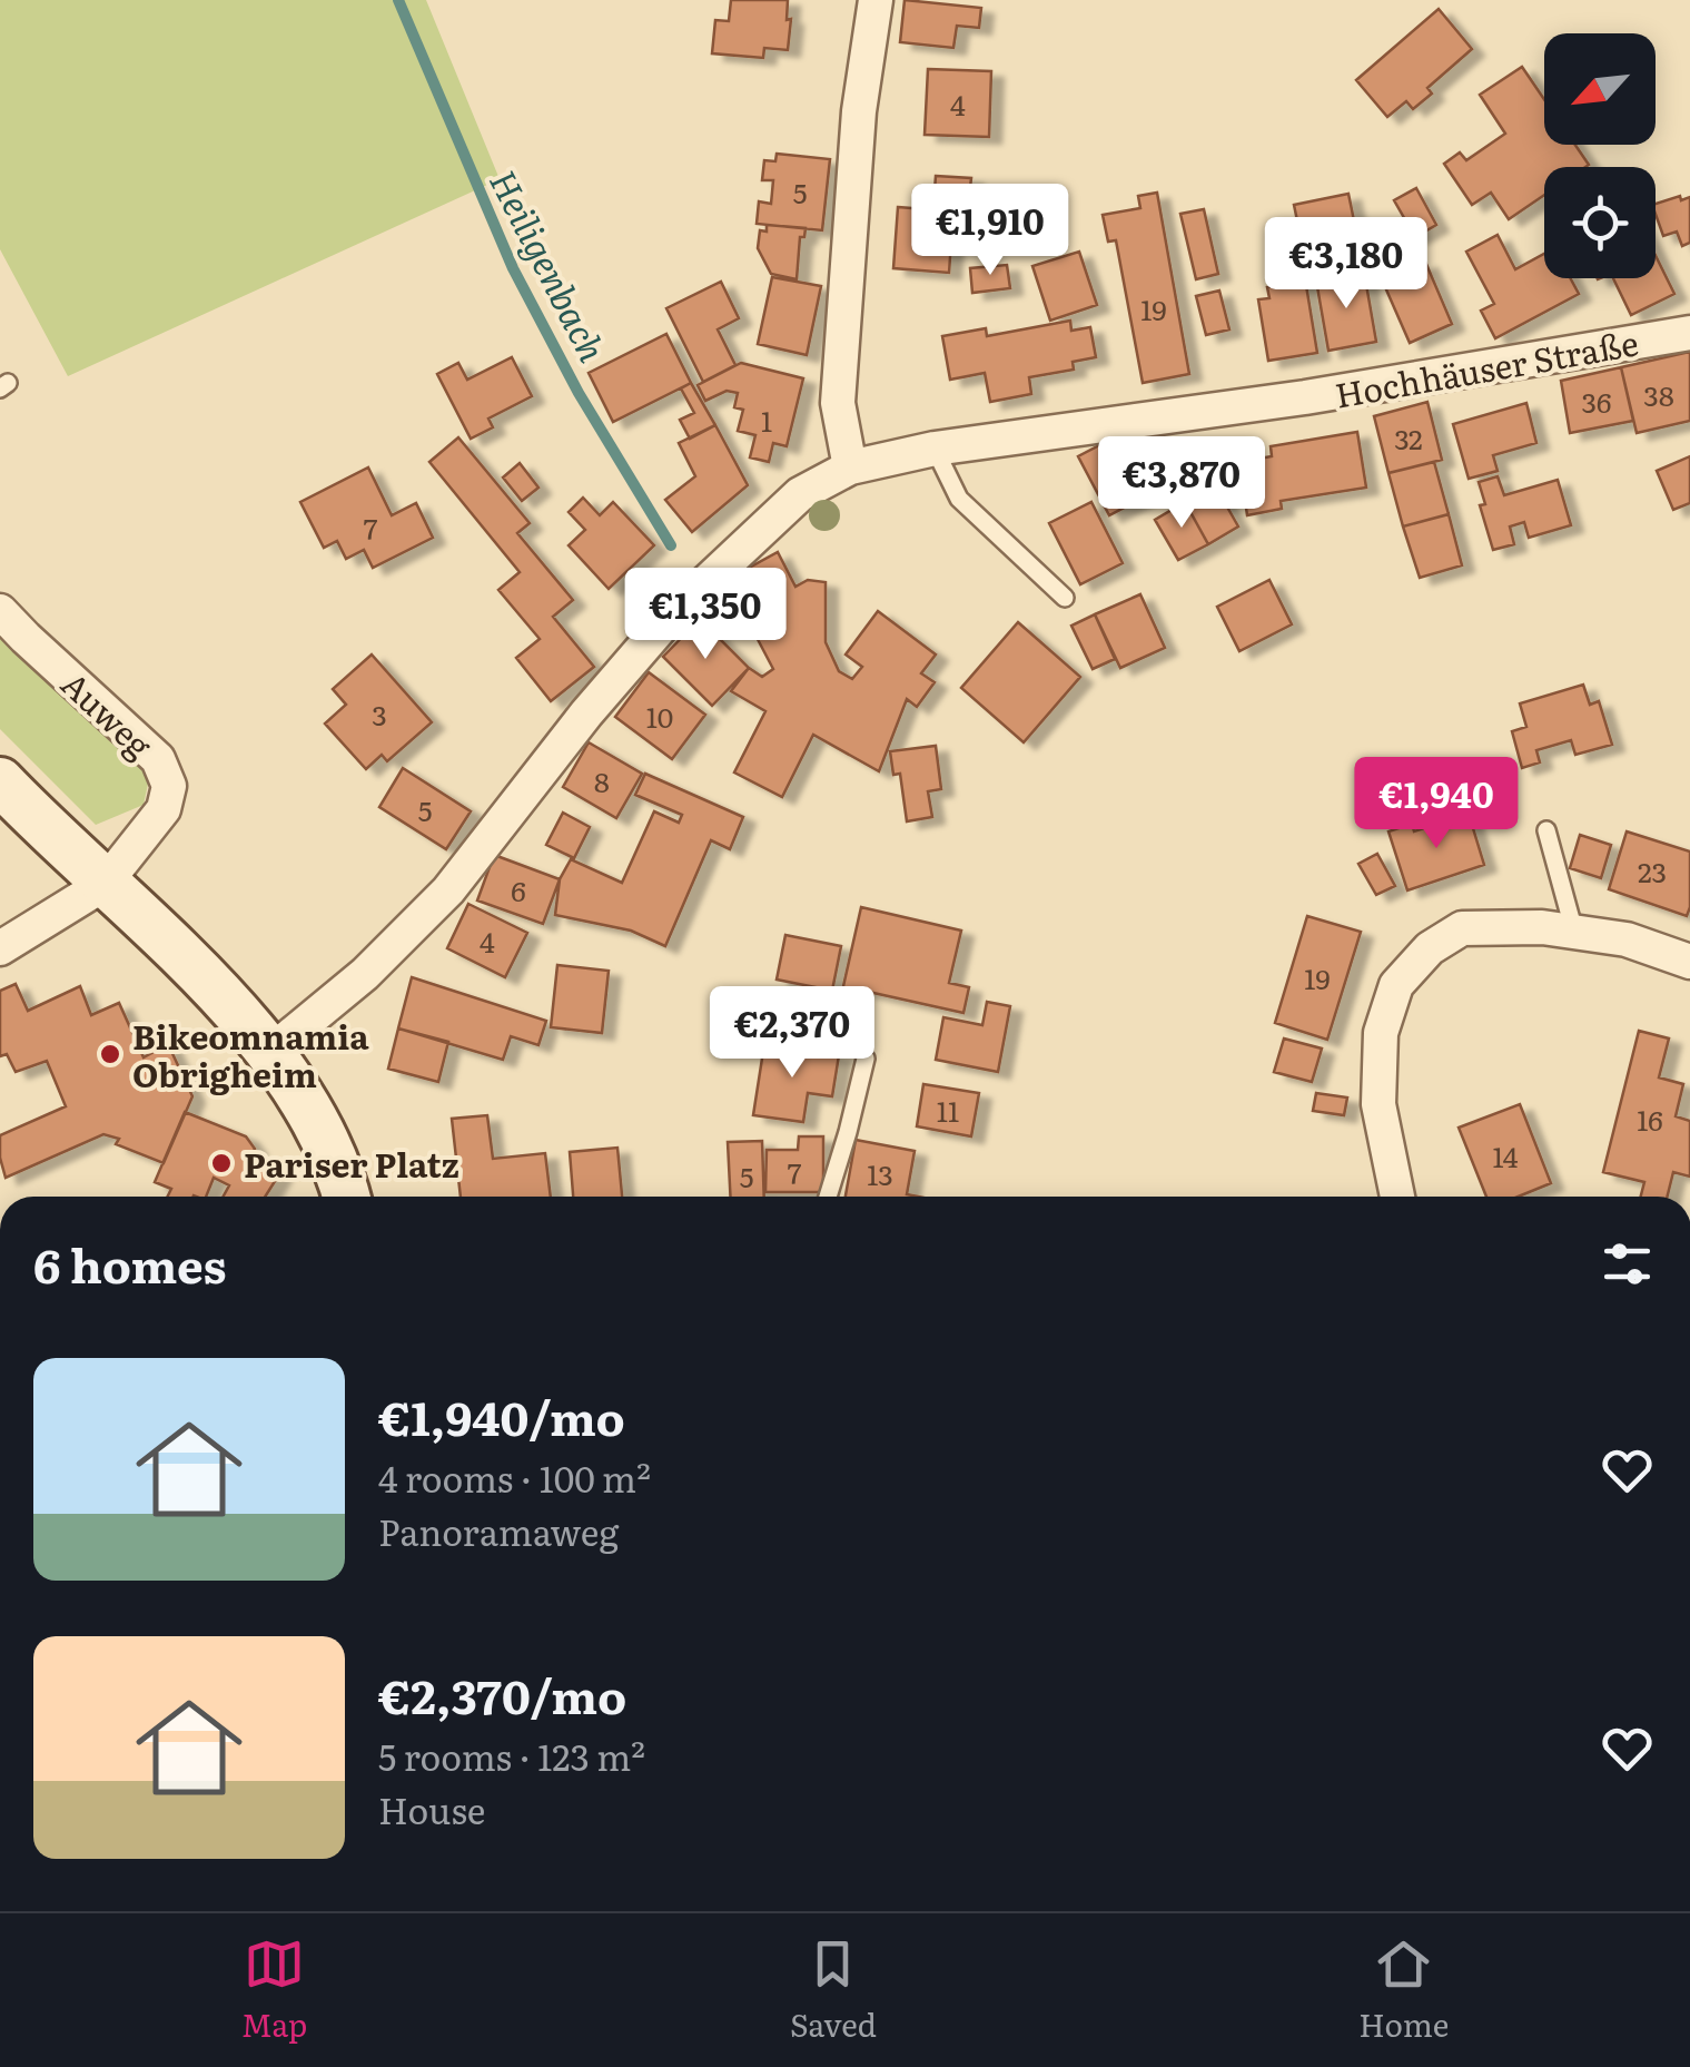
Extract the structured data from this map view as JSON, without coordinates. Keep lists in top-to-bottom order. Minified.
{"streets":{"street":["Hochhäuser Straße","Auweg"]},"water":["Heiligenbach"],"places":["Bikeomnamia Obrigheim","Pariser Platz"],"house_numbers":["4","5","19","38","36","1","32","7","3","10","8","5","23","6","4","19","11","16","14","7","13","5"],"north":"bottom left","page":{"price":["€1,910","€3,180","€3,870","€1,350","€1,940","€2,370"],"heading":"6 homes","list":[{"name":"€1,940/mo","note":"4 rooms · 100 m² · Panoramaweg"},{"name":"€2,370/mo","note":"5 rooms · 123 m² · House"}],"tabs":["Map","Saved","Home"]}}
